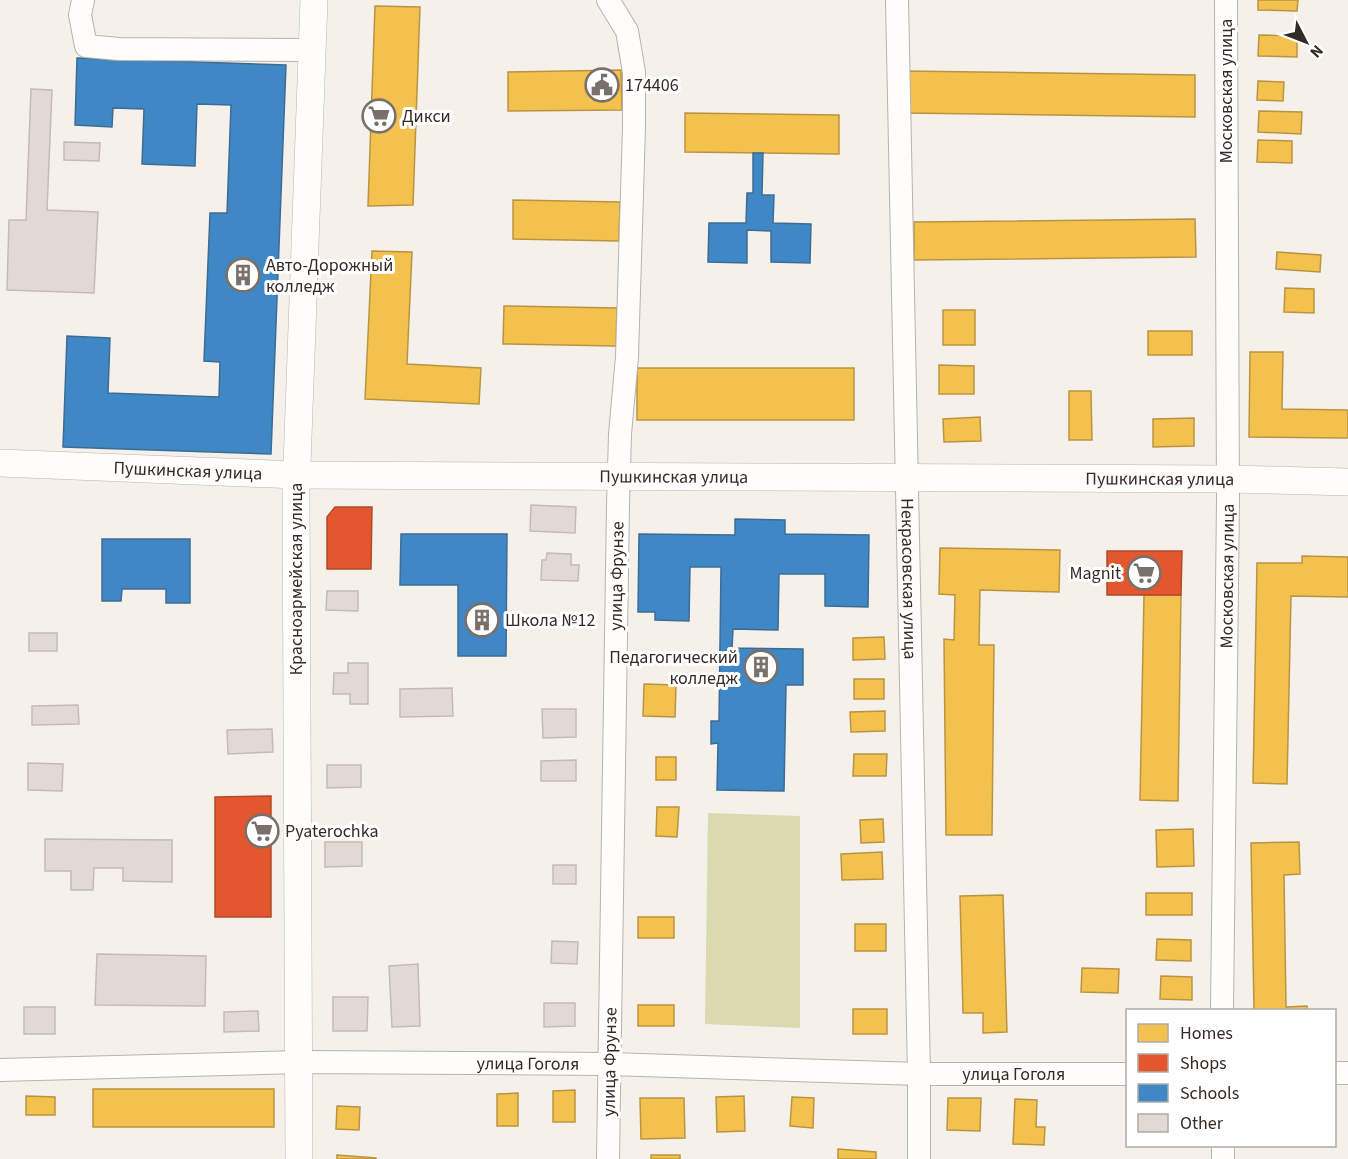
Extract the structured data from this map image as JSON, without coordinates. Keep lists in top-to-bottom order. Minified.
{"streets":{"main road":["Пушкинская улица","Красноармейская улица"],"street":["Московская улица","улица Фрунзе","Некрасовская улица","улица Гоголя"]},"crossings":[["Московская улица","Пушкинская улица"],["Пушкинская улица","улица Фрунзе"],["Пушкинская улица","Красноармейская улица"],["Пушкинская улица","Некрасовская улица"],["улица Фрунзе","улица Гоголя"],["Красноармейская улица","улица Гоголя"],["Некрасовская улица","улица Гоголя"]],"places":{"public building":["174406"],"supermarket":["Дикси","Magnit","Pyaterochka"],"building":["Авто-Дорожный колледж","Школа №12","Педагогический колледж"]},"legend":["Homes","Shops","Schools","Other"],"north":"bottom right"}
